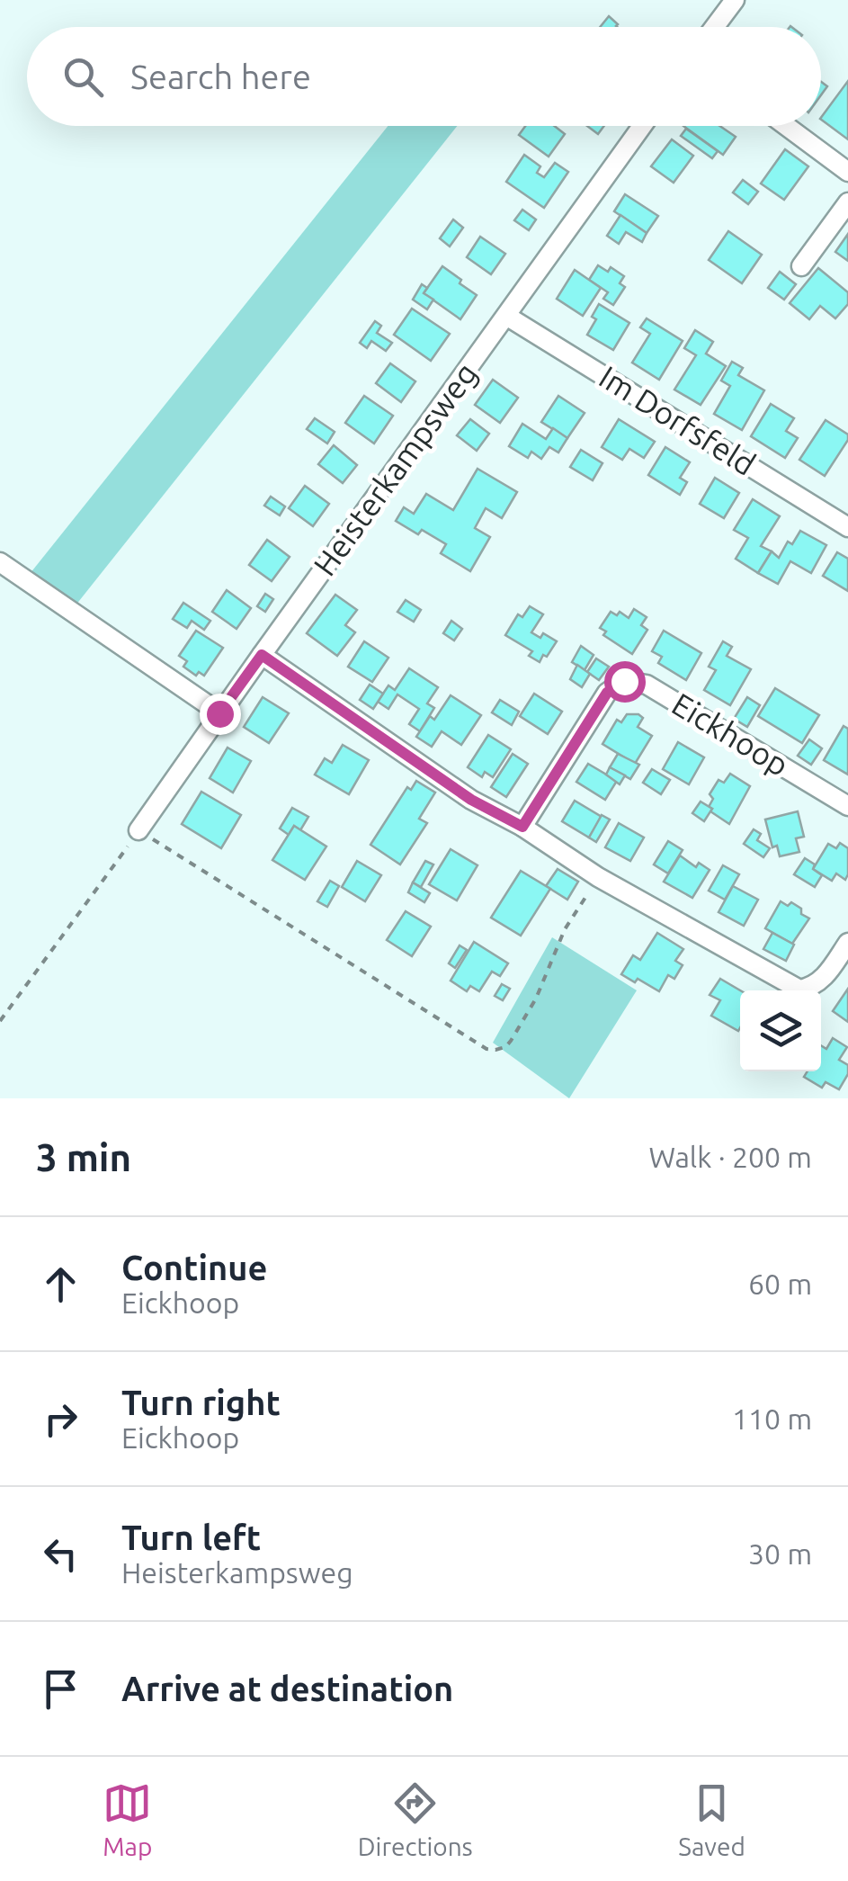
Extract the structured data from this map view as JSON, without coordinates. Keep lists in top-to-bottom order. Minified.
{"streets":{"street":["Im Dorfsfeld","Heisterkampsweg","Eickhoop"]},"crossings":[["Im Dorfsfeld","Heisterkampsweg"]],"page":{"search":"Search here","heading":["3 min","Walk · 200 m"],"list":[["Continue","Eickhoop","60 m"],["Turn right","Eickhoop","110 m"],["Turn left","Heisterkampsweg","30 m"],"Arrive at destination"],"nav":["Map","Directions","Saved"]}}
